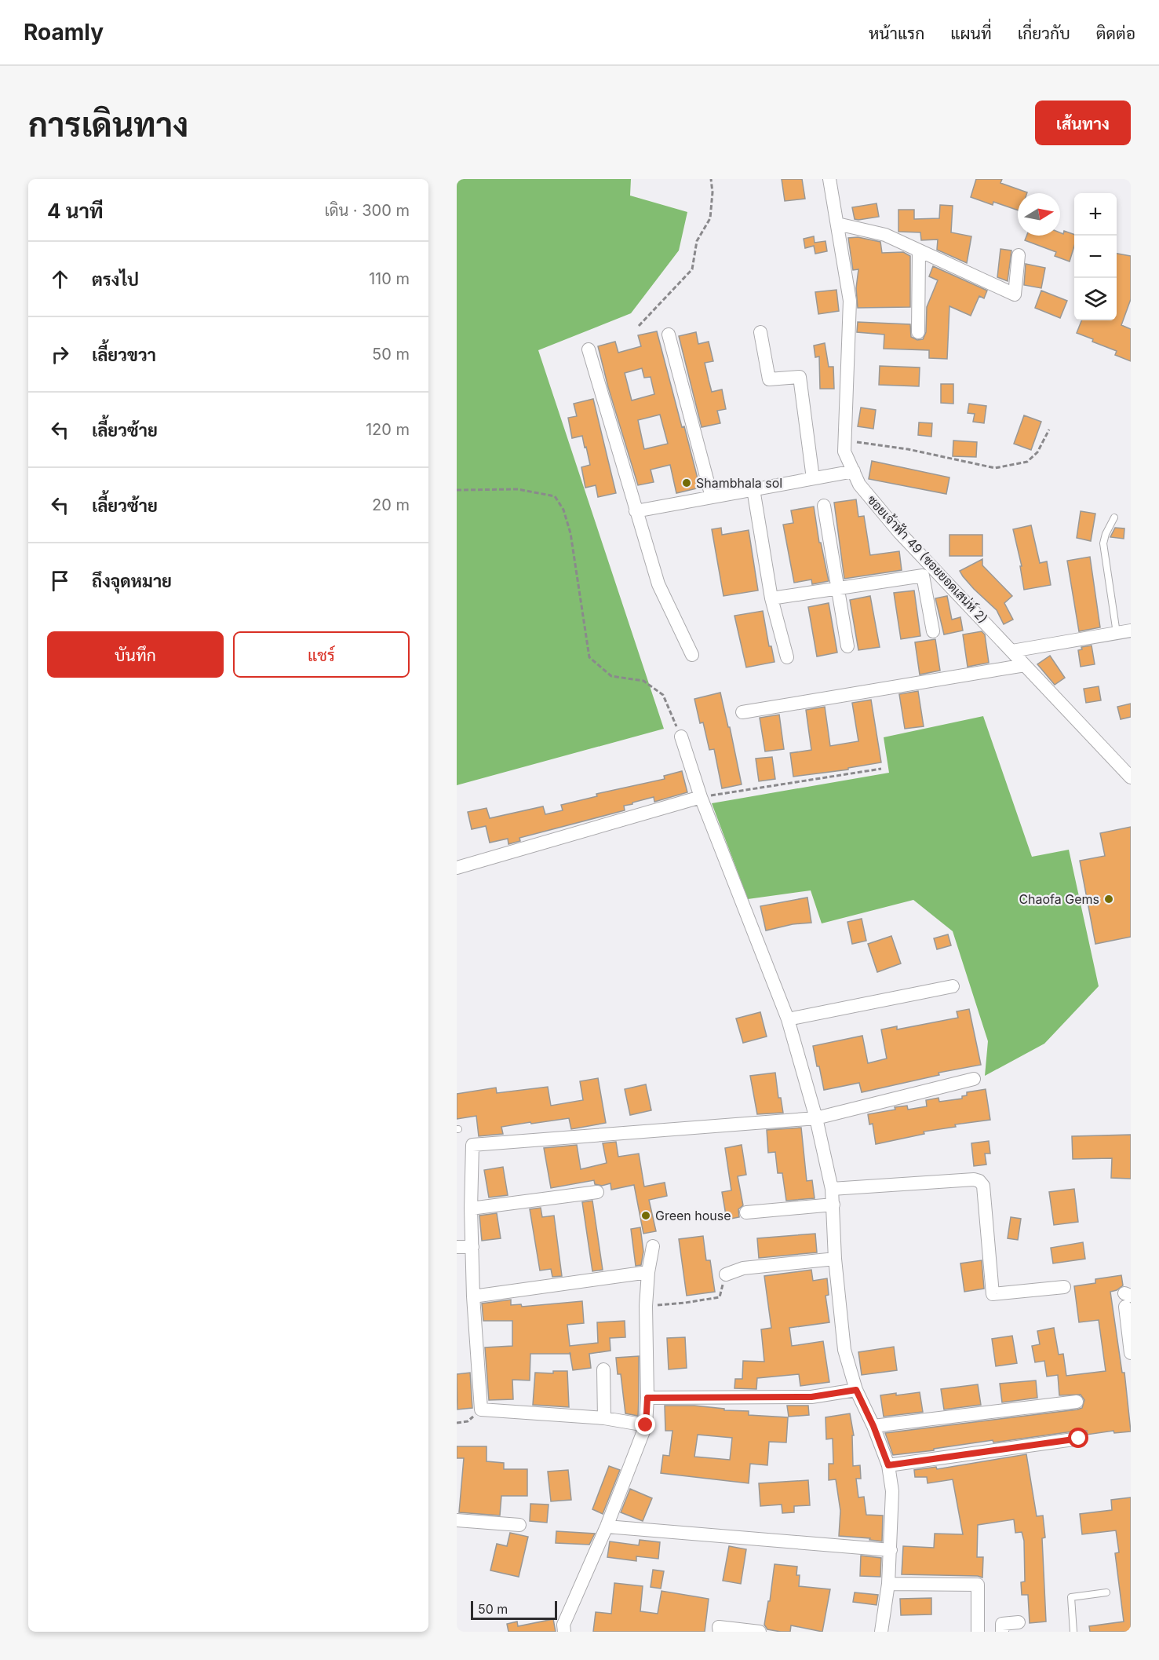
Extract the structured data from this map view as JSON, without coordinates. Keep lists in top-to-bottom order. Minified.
{"streets":{"street":["ซอยเจ้าฟ้า 49 (ซอยยอดเสน่ห์ 2)"]},"places":["Shambhala sol","Chaofa Gems","Green house"],"scale_bar":"50 m","north":"right","page":{"header":"Roamly","nav":["หน้าแรก","แผนที่","เกี่ยวกับ","ติดต่อ"],"buttons":["เส้นทาง",["บันทึก","แชร์"]],"title":"การเดินทาง","heading":["4 นาที","เดิน · 300 m"],"map_buttons":["+","−"],"list":[["ตรงไป","110 m"],["เลี้ยวขวา","50 m"],["เลี้ยวซ้าย","120 m"],["เลี้ยวซ้าย","20 m"],"ถึงจุดหมาย"],"scale":"50 m"}}
